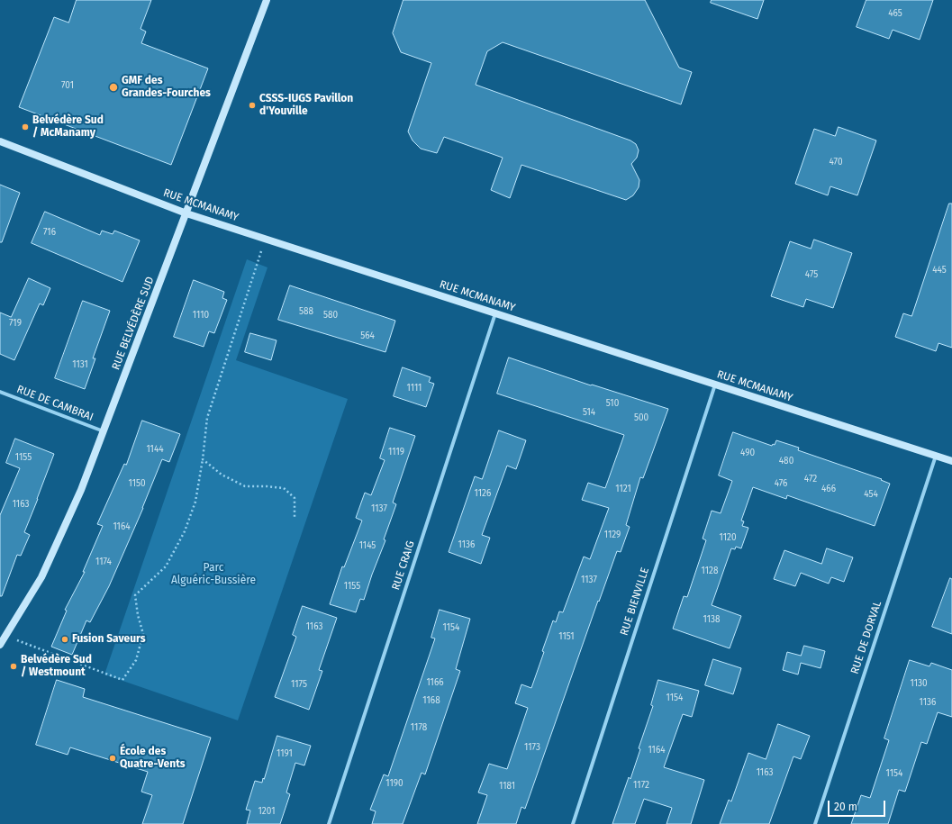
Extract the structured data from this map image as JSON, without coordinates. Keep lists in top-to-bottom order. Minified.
{"streets":{"street":["RUE MCMANAMY","RUE BELVÉDÈRE SUD","RUE DE CAMBRAI","RUE CRAIG","RUE BIENVILLE","RUE DE DORVAL"]},"crossings":[["RUE MCMANAMY","RUE BELVÉDÈRE SUD"],["RUE MCMANAMY","RUE CRAIG"],["RUE MCMANAMY","RUE BIENVILLE"],["RUE MCMANAMY","RUE DE DORVAL"],["RUE BELVÉDÈRE SUD","RUE DE CAMBRAI"]],"parks":["Parc Alguéric-Bussière"],"places":["GMF des Grandes-Fourches","CSSS-IUGS Pavillon d'Youville","Belvédère Sud / McManamy","Fusion Saveurs","Belvédère Sud / Westmount","École des Quatre-Vents"],"house_numbers":["465","701","470","716","445","475","588","1110","580","719","564","1131","1111","510","514","500","1144","1119","490","1155","480","472","1150","476","1121","466","1126","454","1163","1137","1164","1129","1120","1136","1145","1174","1128","1137","1155","1138","1163","1154","1151","1166","1130","1175","1154","1168","1136","1178","1173","1164","1191","1163","1154","1190","1172","1181","1201"],"scale_bar":"20 m"}
